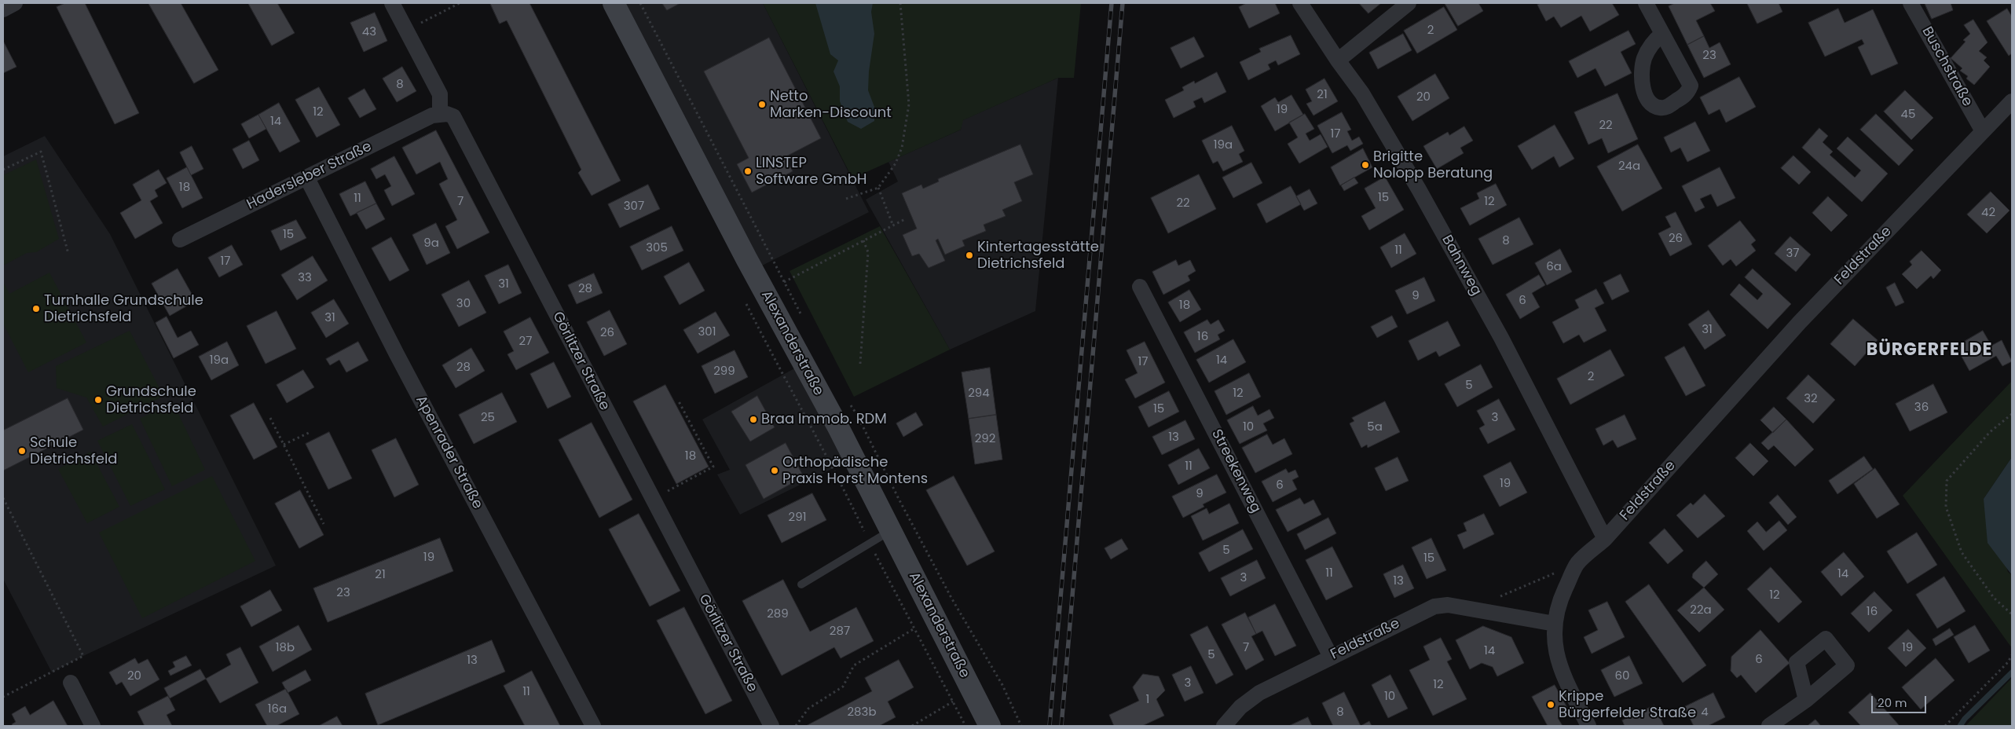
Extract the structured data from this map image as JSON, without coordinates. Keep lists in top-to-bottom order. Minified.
{"streets":{"main road":["Alexanderstraße"],"street":["Buschstraße","Hadersleber Straße","Feldstraße","Bahnweg","Görlitzer Straße","Apenrader Straße","Streekenweg"]},"crossings":[["Buschstraße","Feldstraße"],["Hadersleber Straße","Görlitzer Straße"],["Hadersleber Straße","Apenrader Straße"],["Feldstraße","Bahnweg"],["Feldstraße","Streekenweg"]],"districts":["BÜRGERFELDE"],"places":["Netto Marken-Discount","Brigitte Nolopp Beratung","LINSTEP Software GmbH","Kintertagesstätte Dietrichsfeld","Turnhalle Grundschule Dietrichsfeld","Grundschule Dietrichsfeld","Braa Immob. RDM","Schule Dietrichsfeld","Orthopädische Praxis Horst Montens","Krippe Bürgerfelder Straße"],"house_numbers":["2","43","23","8","21","20","19","12","45","14","22","17","19a","24a","18","15","11","7","12","22","307","42","15","26","8","9a","305","11","37","17","6a","33","31","28","9","6","30","18","31","31","301","26","16","27","19a","14","17","28","299","2","5","294","12","32","36","15","25","3","10","5a","13","292","18","11","19","6","9","291","5","19","15","11","14","21","3","13","23","12","22a","16","289","287","18b","7","19","14","5","6","13","20","60","3","12","11","10","1","16a","283b","8","4"],"scale_bar":"20 m"}
